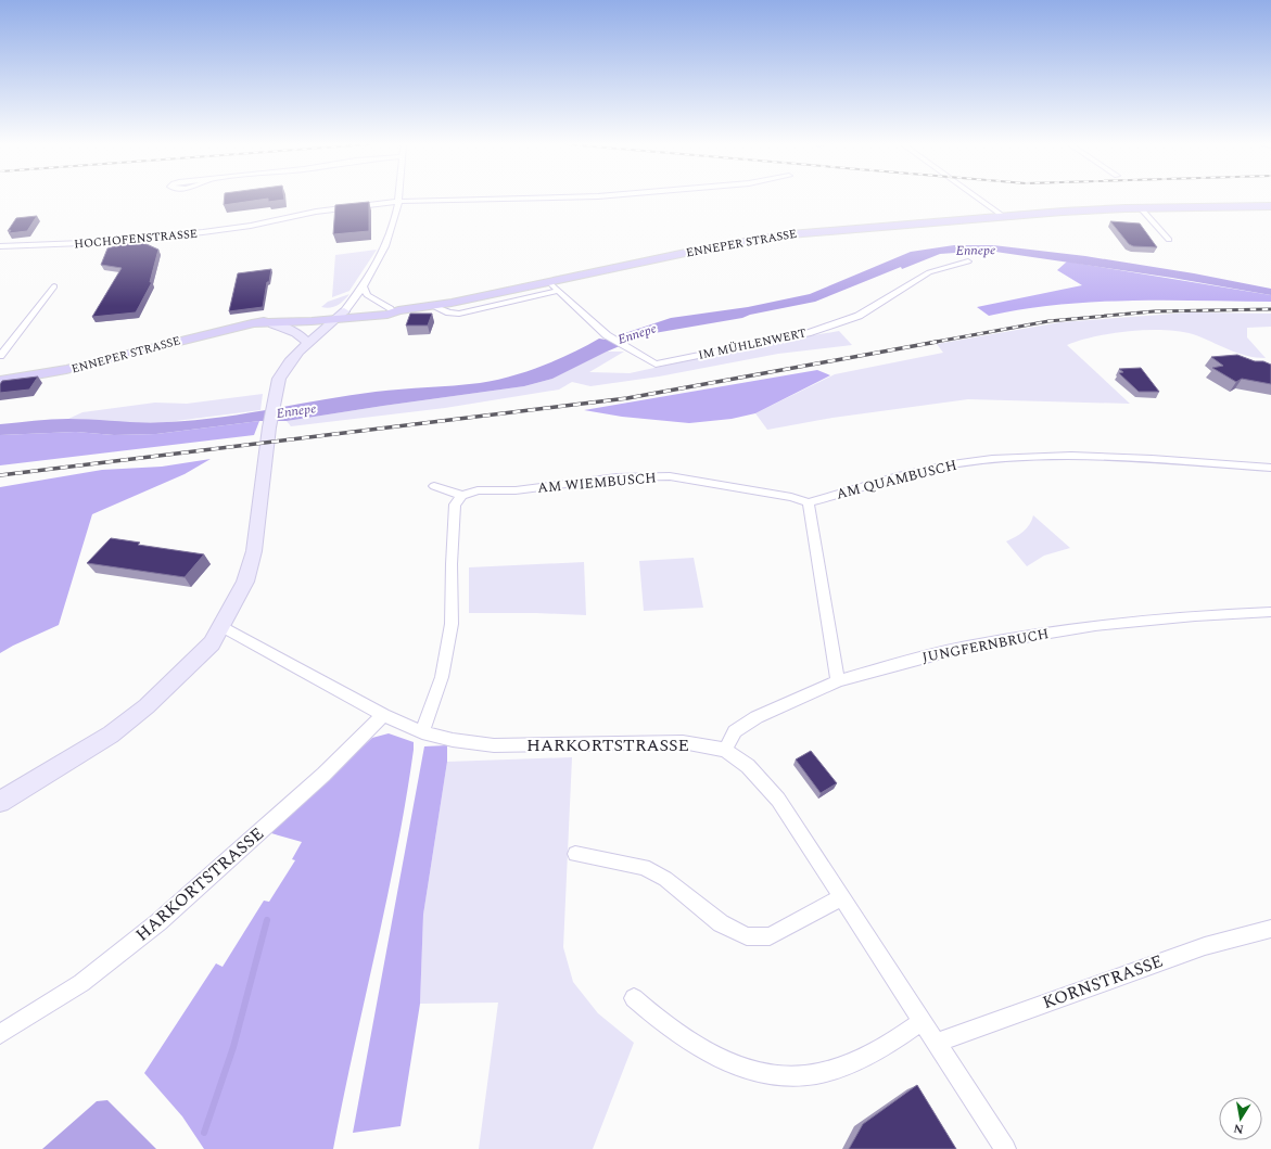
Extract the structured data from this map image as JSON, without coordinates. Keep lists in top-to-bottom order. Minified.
{"streets":{"main road":["ENNEPER STRASSE"],"street":["HOCHOFENSTRASSE","IM MÜHLENWERT","AM QUAMBUSCH","AM WIEMBUSCH","JUNGFERNBRUCH","HARKORTSTRASSE","KORNSTRASSE"]},"crossings":[["ENNEPER STRASSE","IM MÜHLENWERT"],["AM QUAMBUSCH","AM WIEMBUSCH"],["JUNGFERNBRUCH","HARKORTSTRASSE"],["HARKORTSTRASSE","KORNSTRASSE"]],"water":["Ennepe"],"north":"bottom"}
